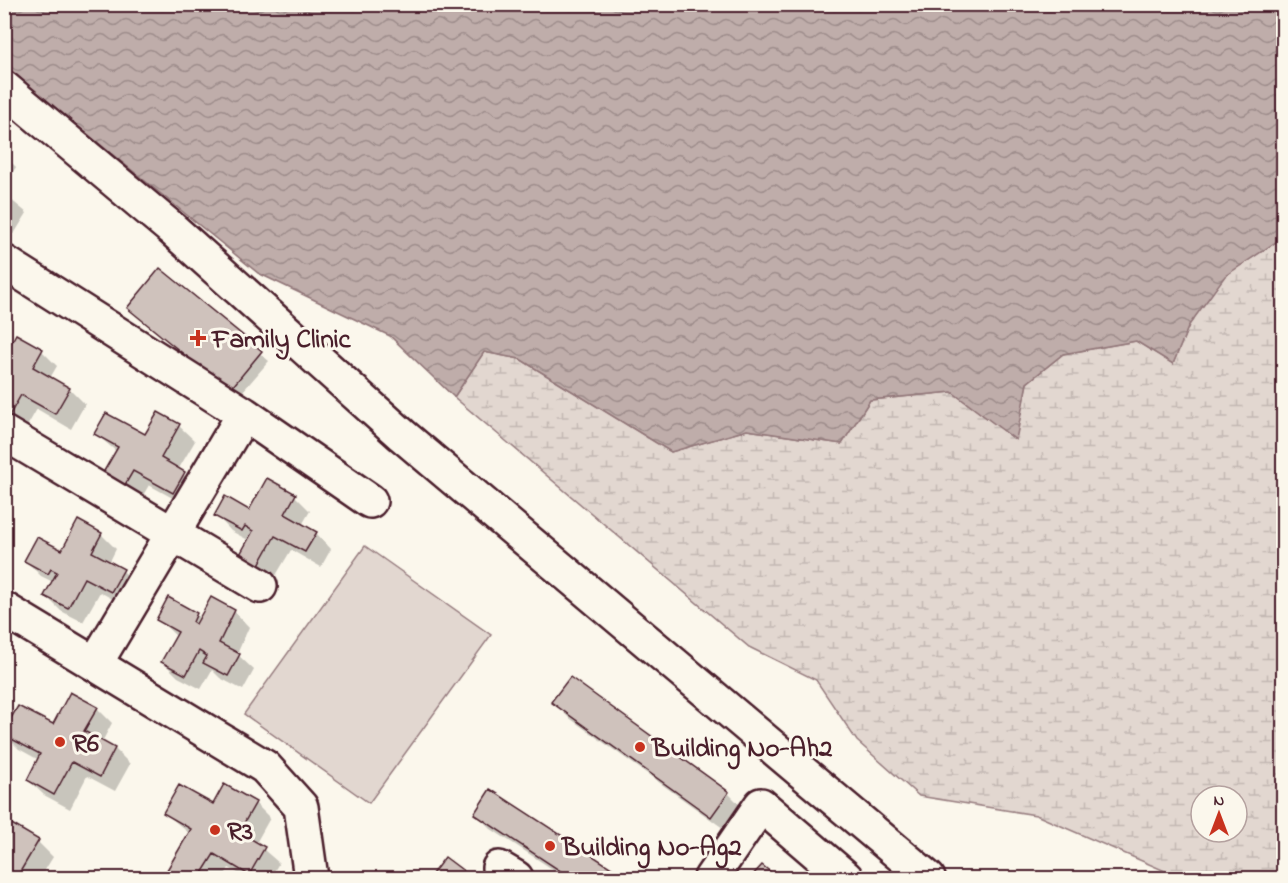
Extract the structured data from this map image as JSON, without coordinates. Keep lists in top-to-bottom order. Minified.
{"places":{"health":["Family Clinic"],"other":["R6","Building No-Ah2","R3","Building No-Ag2"]},"north":"top"}
